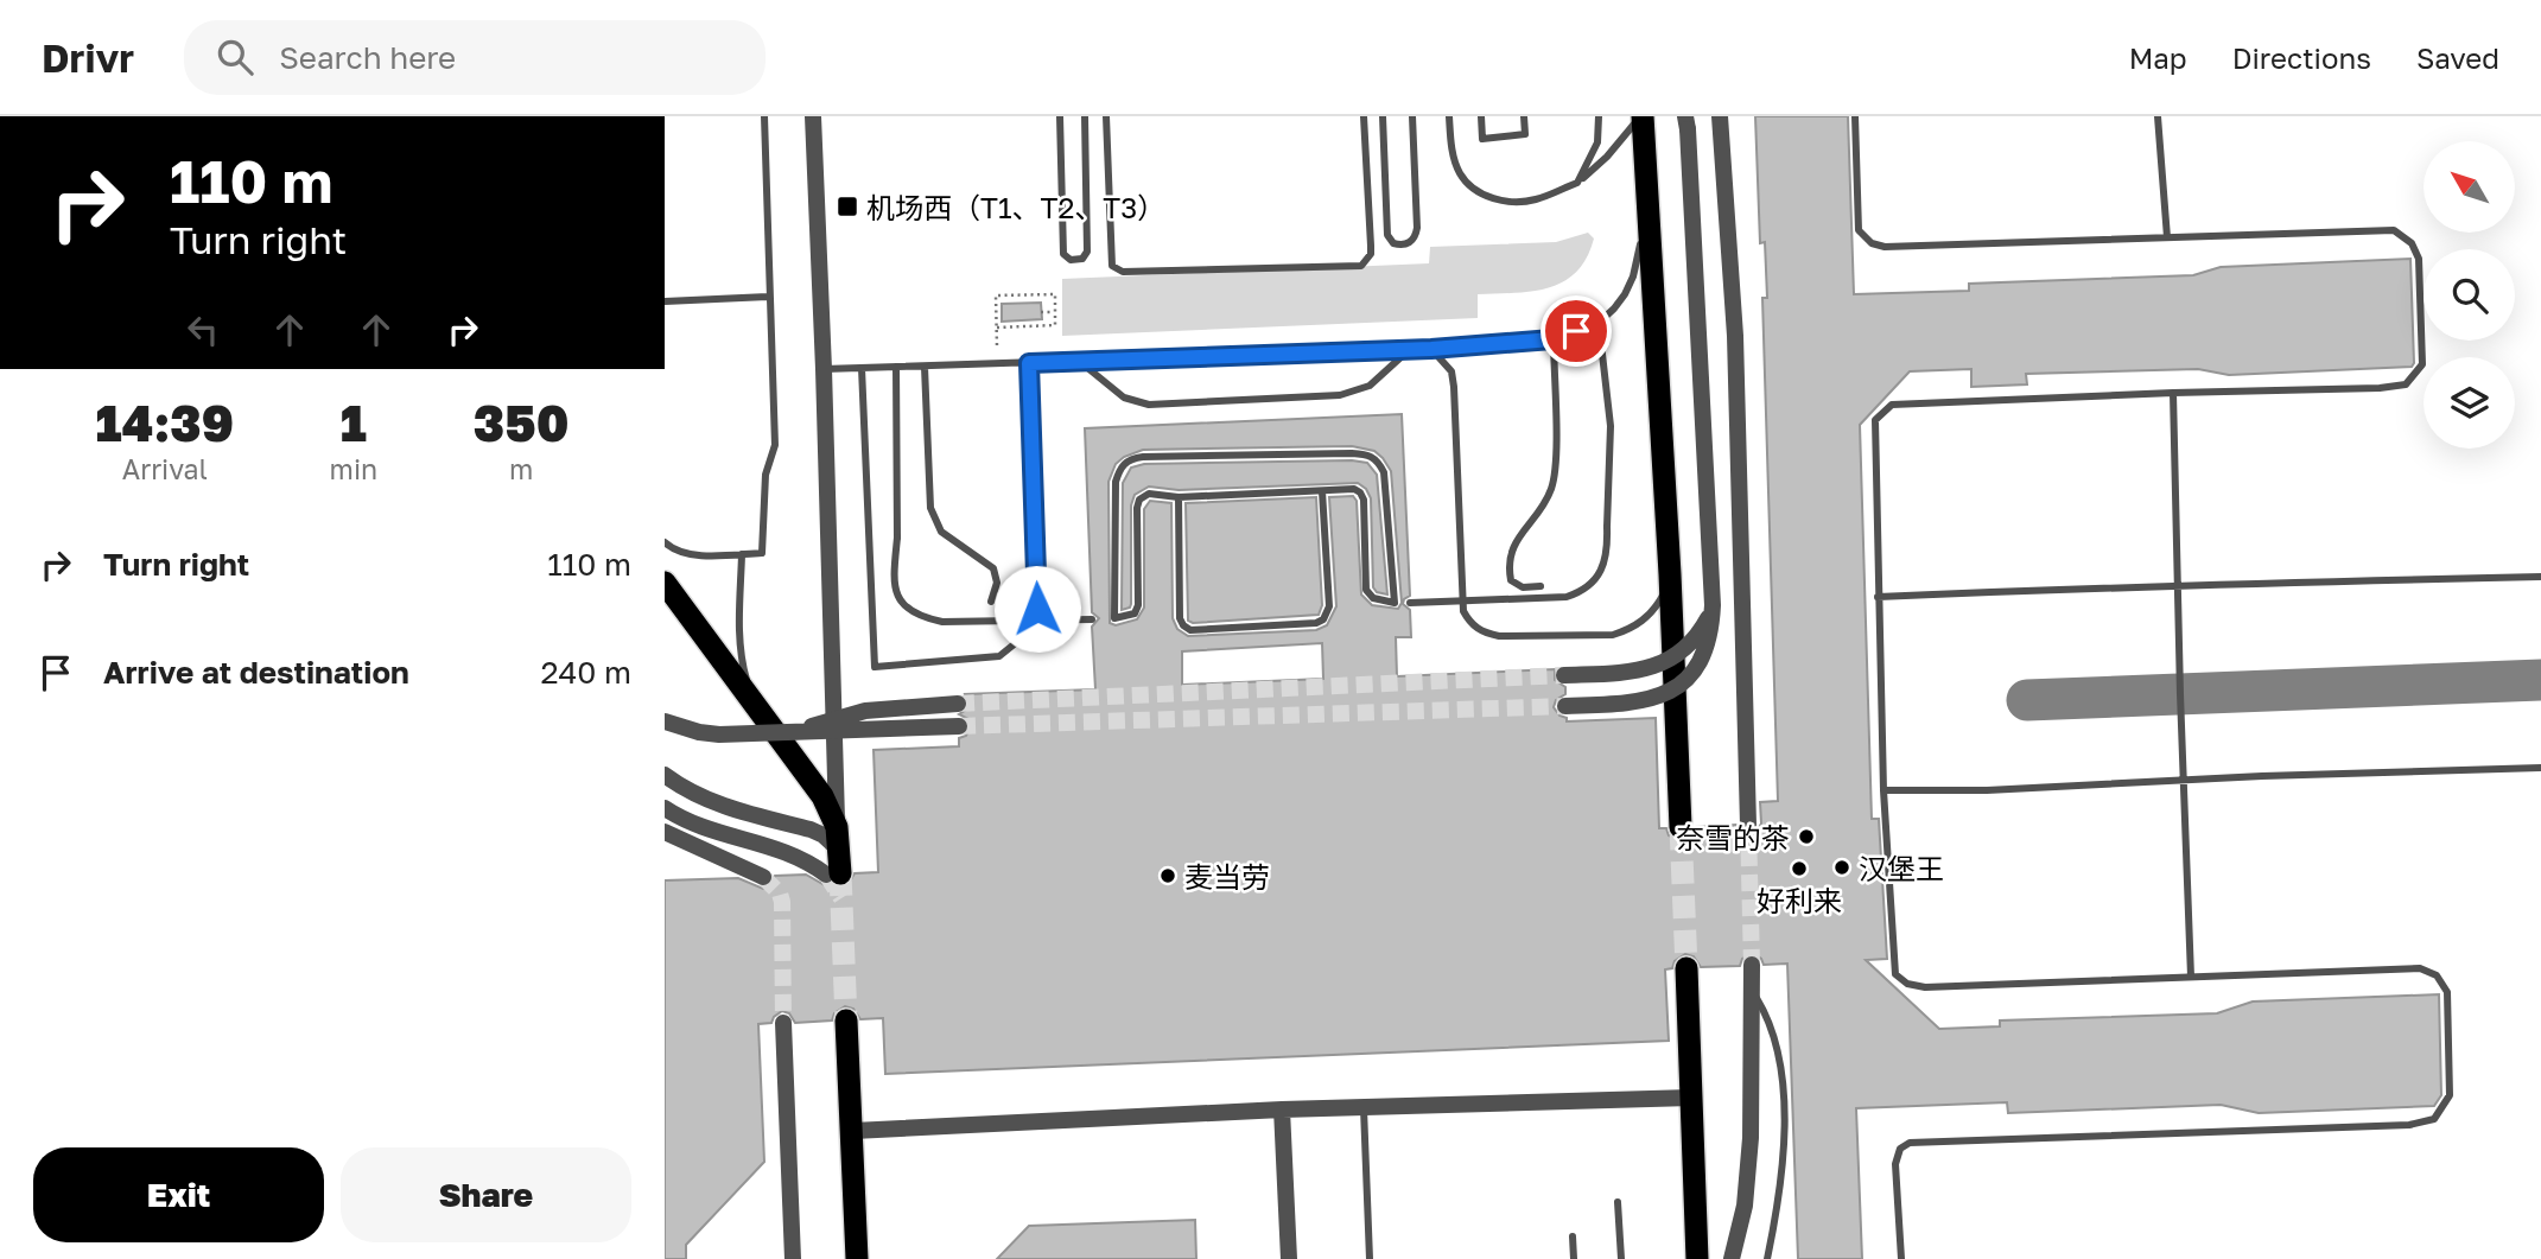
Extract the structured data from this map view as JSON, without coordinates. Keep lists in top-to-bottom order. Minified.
{"places":{"transit":["机场西（T1、T2、T3）"],"other":["奈雪的茶","汉堡王","好利来","麦当劳"]},"north":"top left","page":{"header":"Drivr","search":"Search here","nav":["Map","Directions","Saved"],"turn":["110 m","Turn right"],"eta":["14:39","Arrival","1","min","350","m"],"list":[{"name":"Turn right","value":"110 m"},{"name":"Arrive at destination","value":"240 m"}],"buttons":["Exit","Share"]}}
